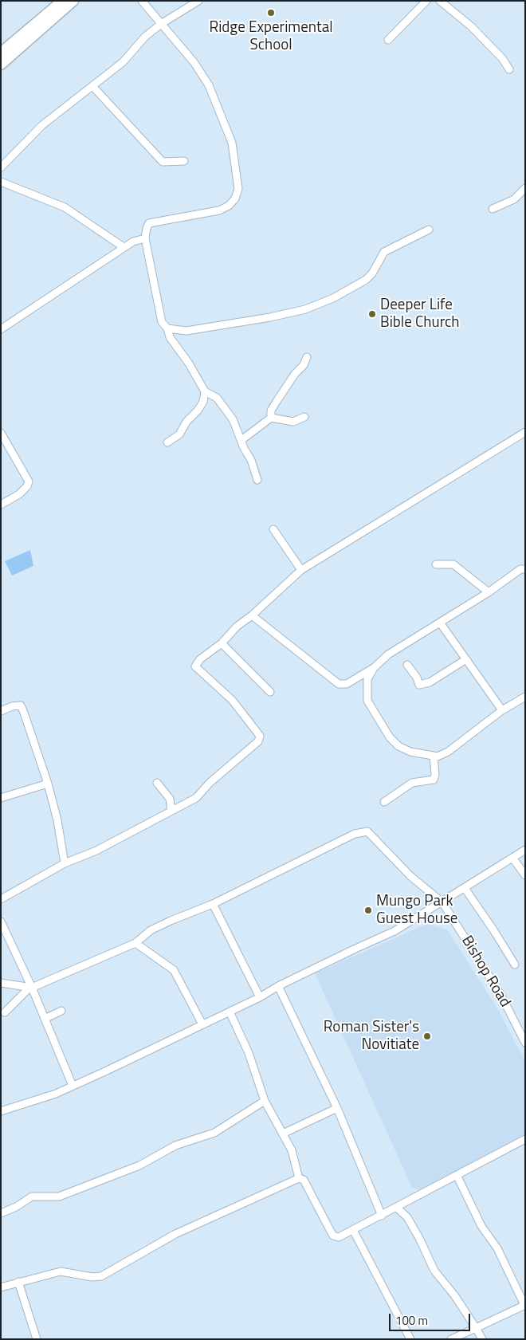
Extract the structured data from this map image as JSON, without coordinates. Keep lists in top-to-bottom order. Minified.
{"streets":{"street":["Bishop Road"]},"places":["Ridge Experimental School","Deeper Life Bible Church","Mungo Park Guest House","Roman Sister's Novitiate"],"scale_bar":"100 m"}
